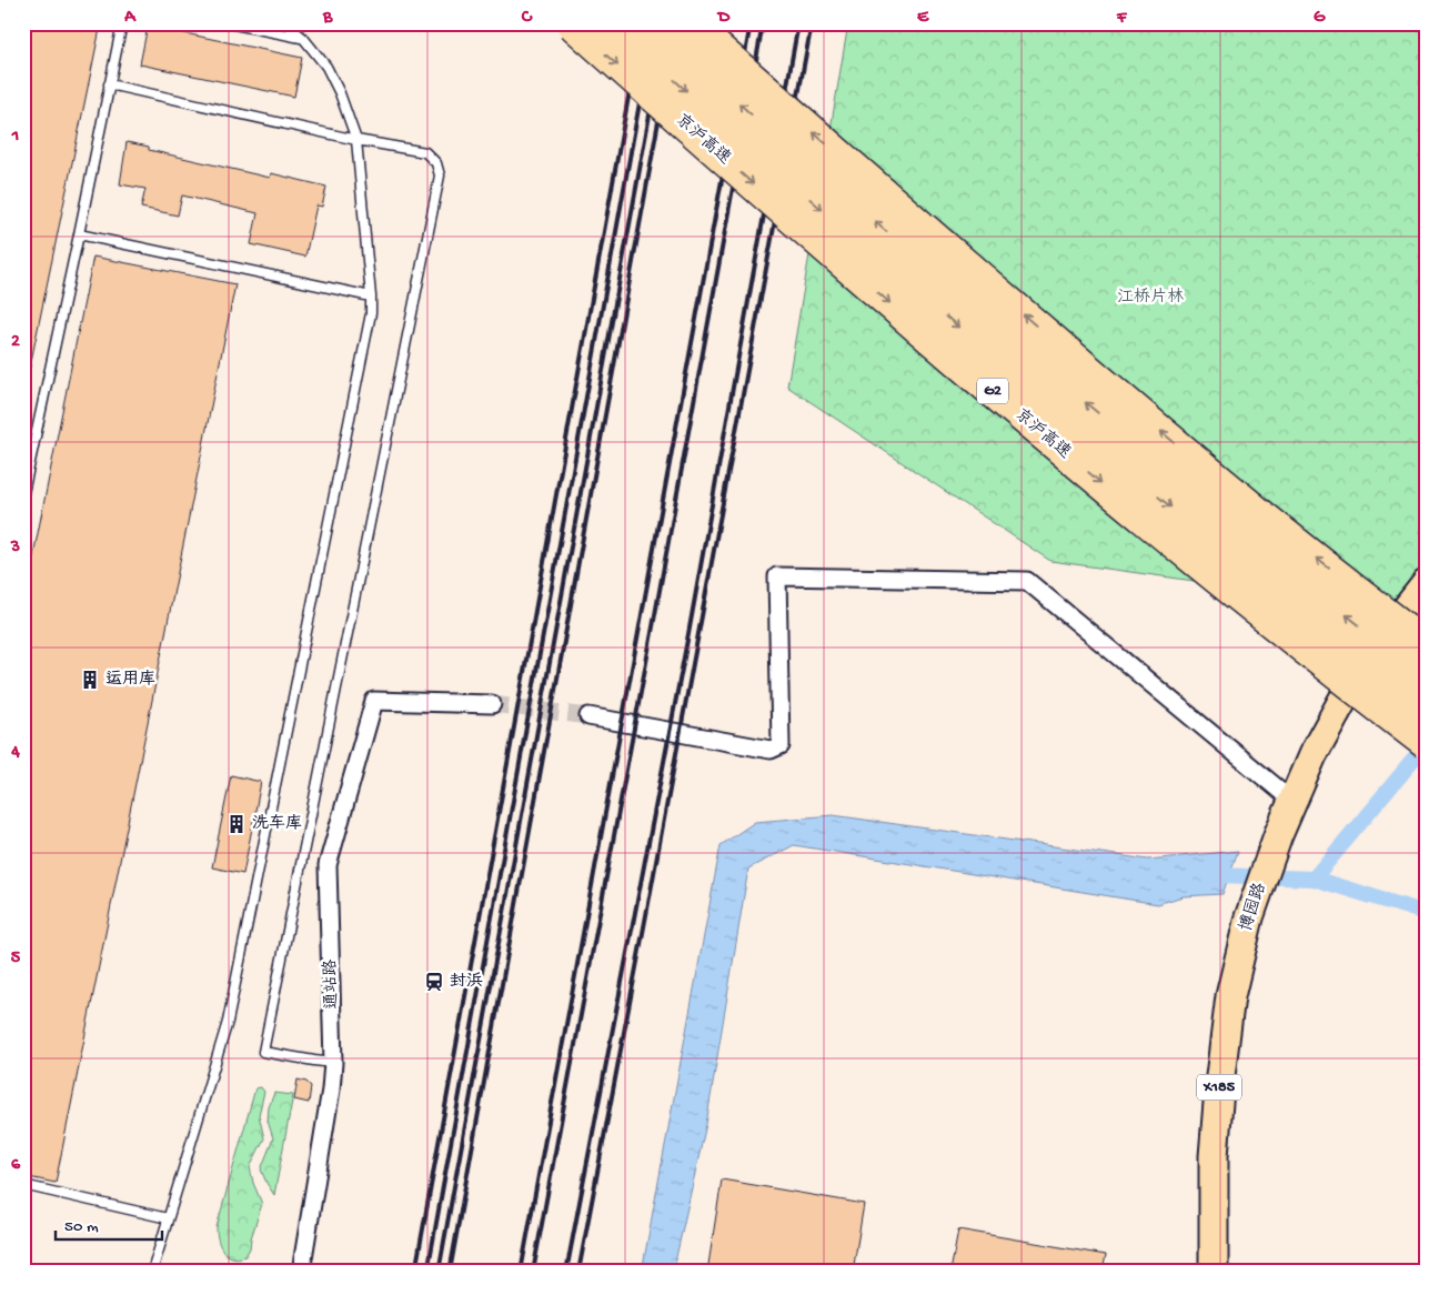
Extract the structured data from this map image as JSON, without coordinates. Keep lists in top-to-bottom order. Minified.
{"streets":{"highway":["京沪高速","G2"],"main road":["博园路","X185"],"street":["通站路"]},"parks":["江桥片林"],"places":{"building":["运用库","洗车库"],"station":["封浜"]},"scale_bar":"50 m","grid":{"columns":["A","B","C","D","E","F","G"],"rows":["1","2","3","4","5","6"]}}
